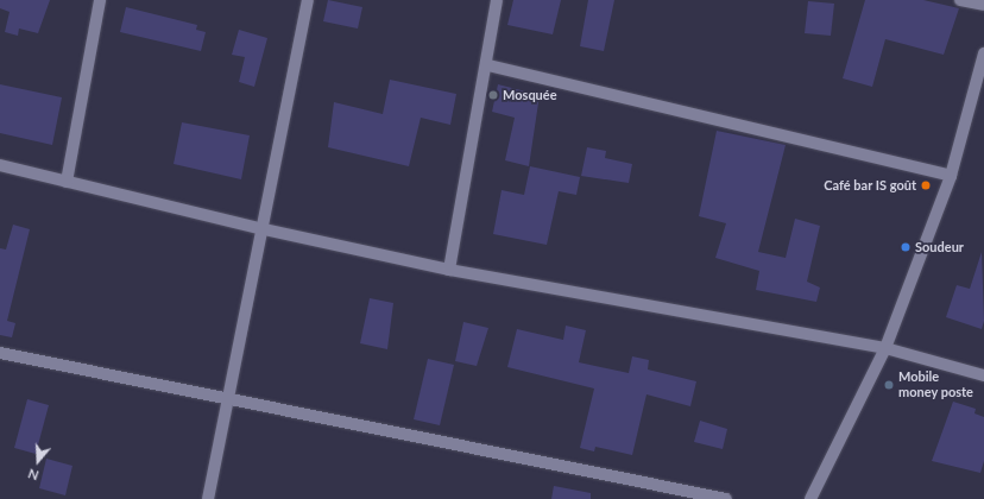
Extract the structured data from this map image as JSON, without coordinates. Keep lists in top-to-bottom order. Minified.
{"places":["Mosquée","Café bar IS goût","Soudeur","Mobile money poste"],"north":"bottom"}
